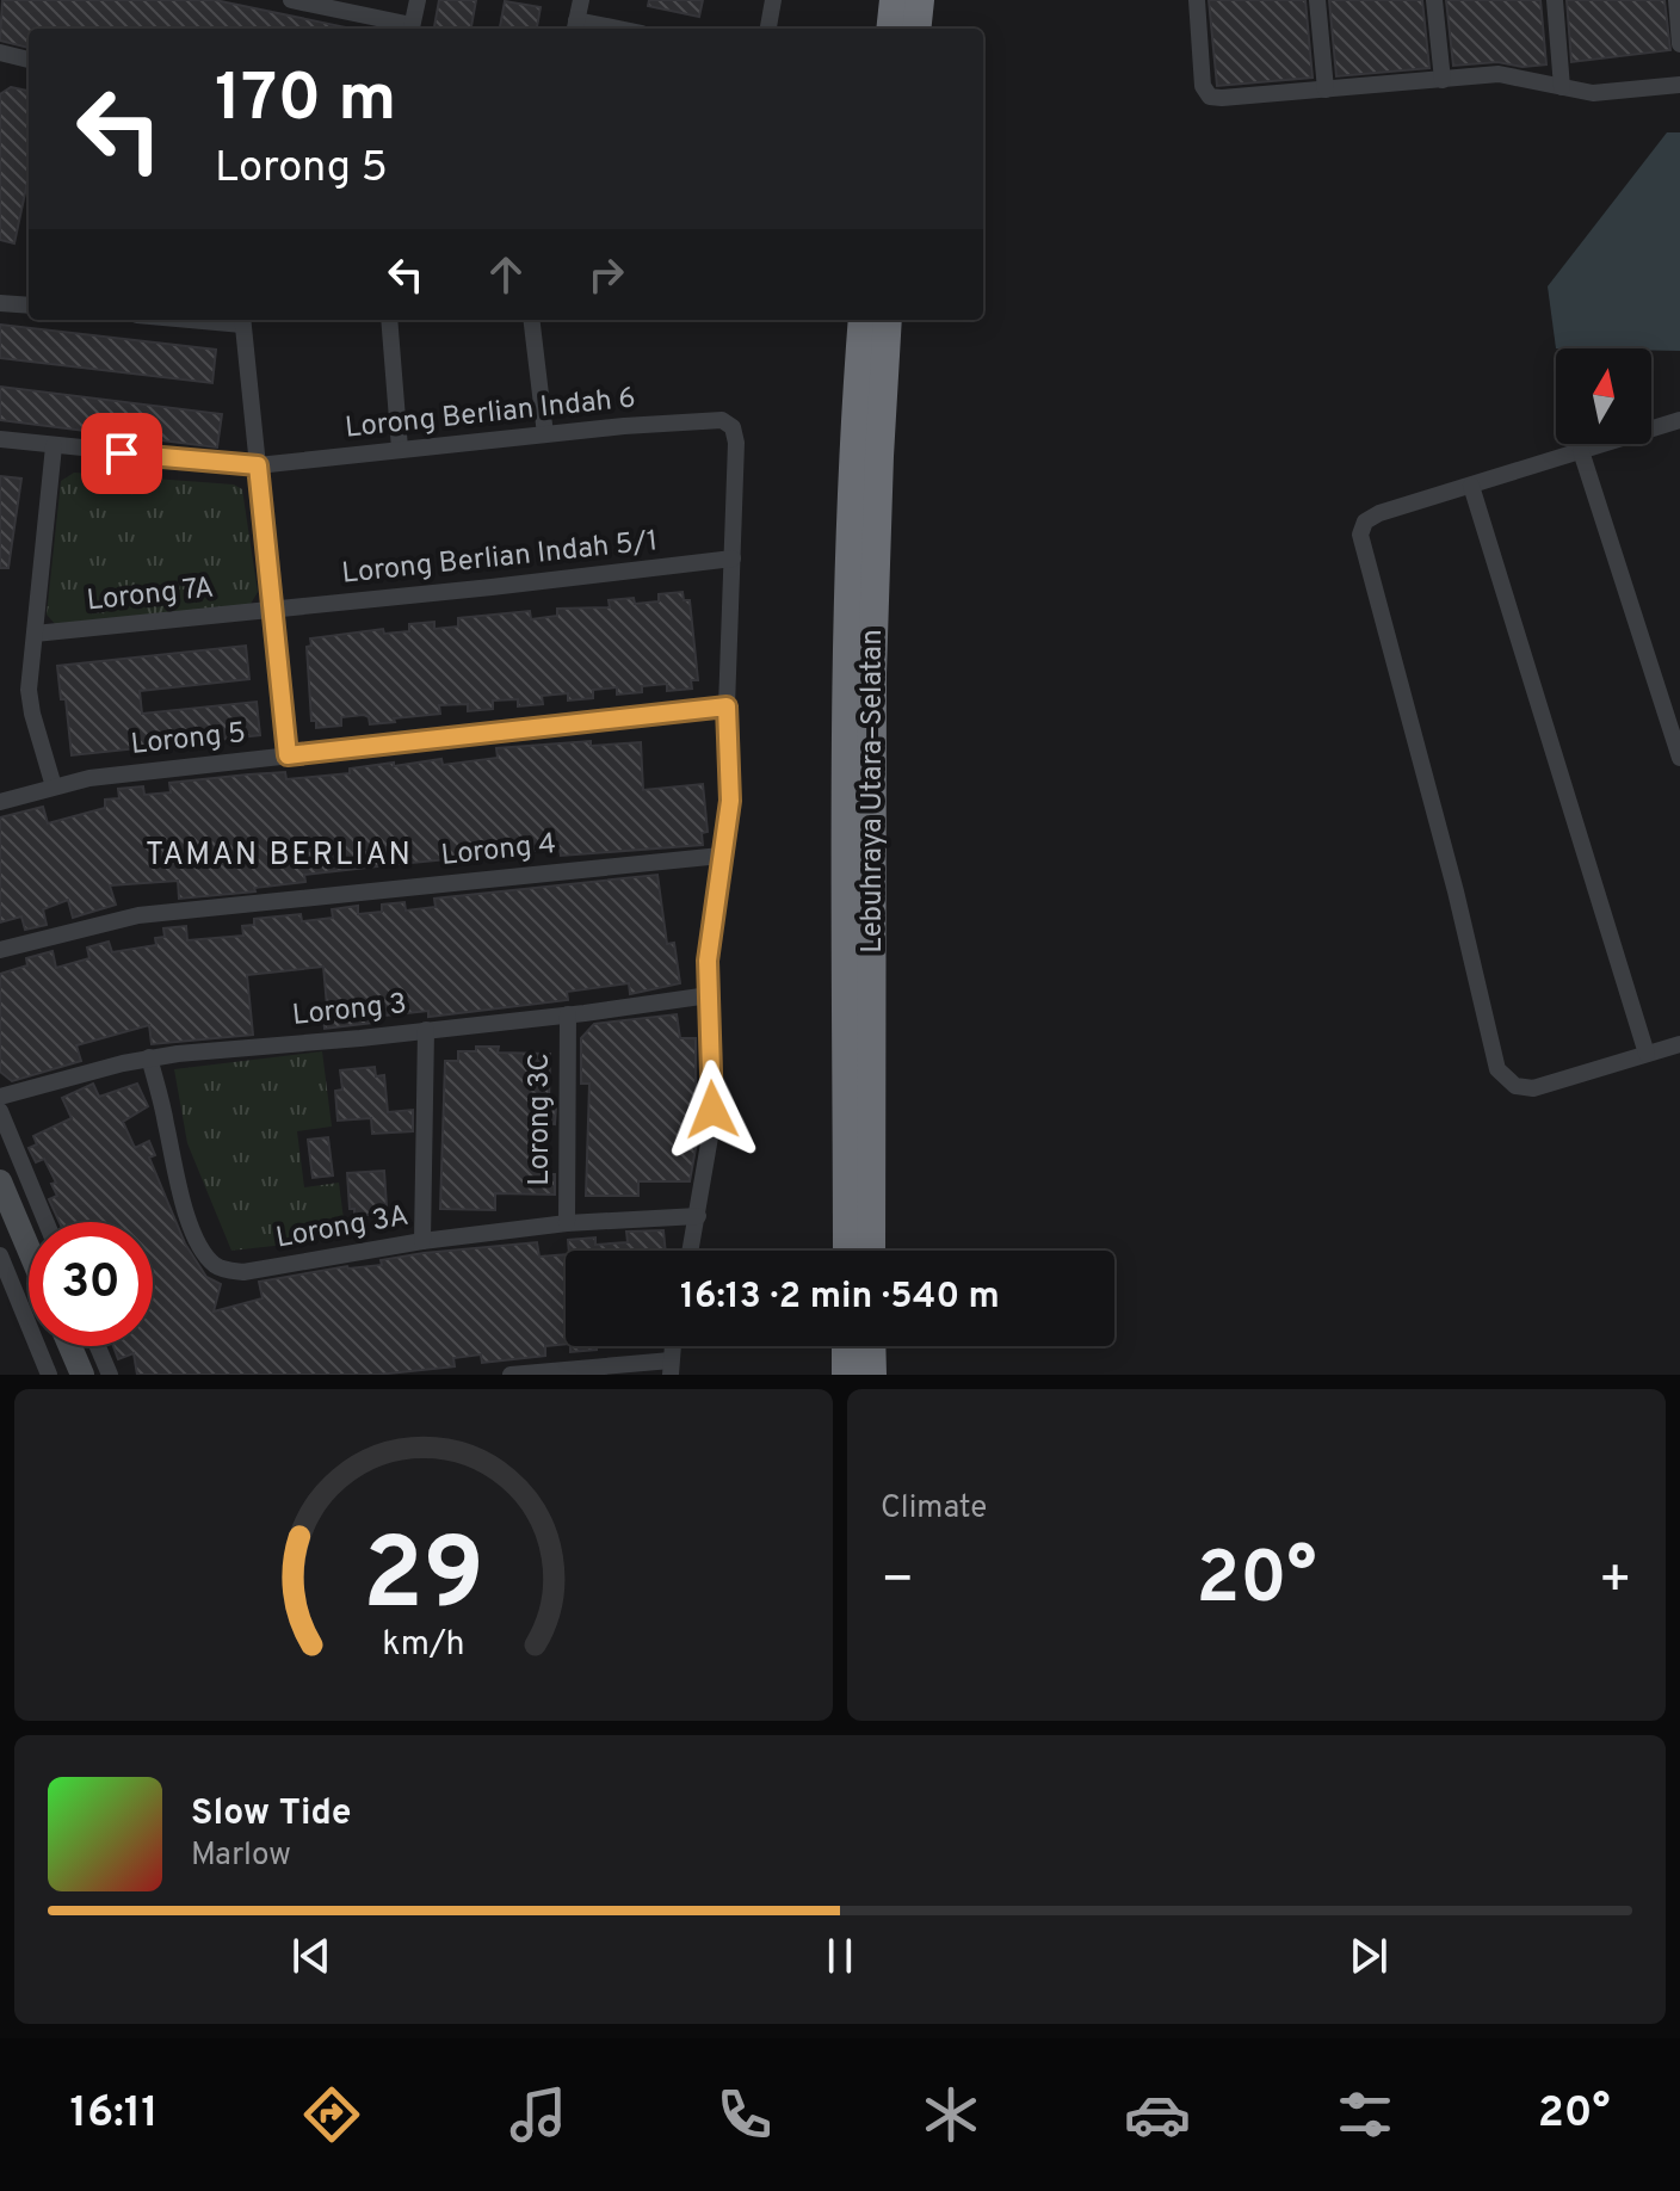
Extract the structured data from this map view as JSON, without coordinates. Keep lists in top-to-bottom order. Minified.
{"streets":{"highway":["Lebuhraya Utara–Selatan"],"street":["Lorong Berlian Indah 6","Lorong Berlian Indah 5/1","Lorong 7A","Lorong 5","Lorong 4","Lorong 3","Lorong 3C","Lorong 3A"]},"crossings":[["Lorong Berlian Indah 6","Lorong Berlian Indah 5/1"],["Lorong Berlian Indah 5/1","Lorong 7A"],["Lorong 3","Lorong 3C"],["Lorong 3","Lorong 3A"],["Lorong 3C","Lorong 3A"]],"districts":["TAMAN BERLIAN"],"north":"top","page":{"turn":["170 m","Lorong 5"],"limit":"30","trip":"16:13 · 2 min · 540 m","tile":"Climate","heat":["−","20°","+"],"song":["Slow Tide","Marlow"],"tabs":["16:11","20°"],"gauge":["29","km/h"]}}
